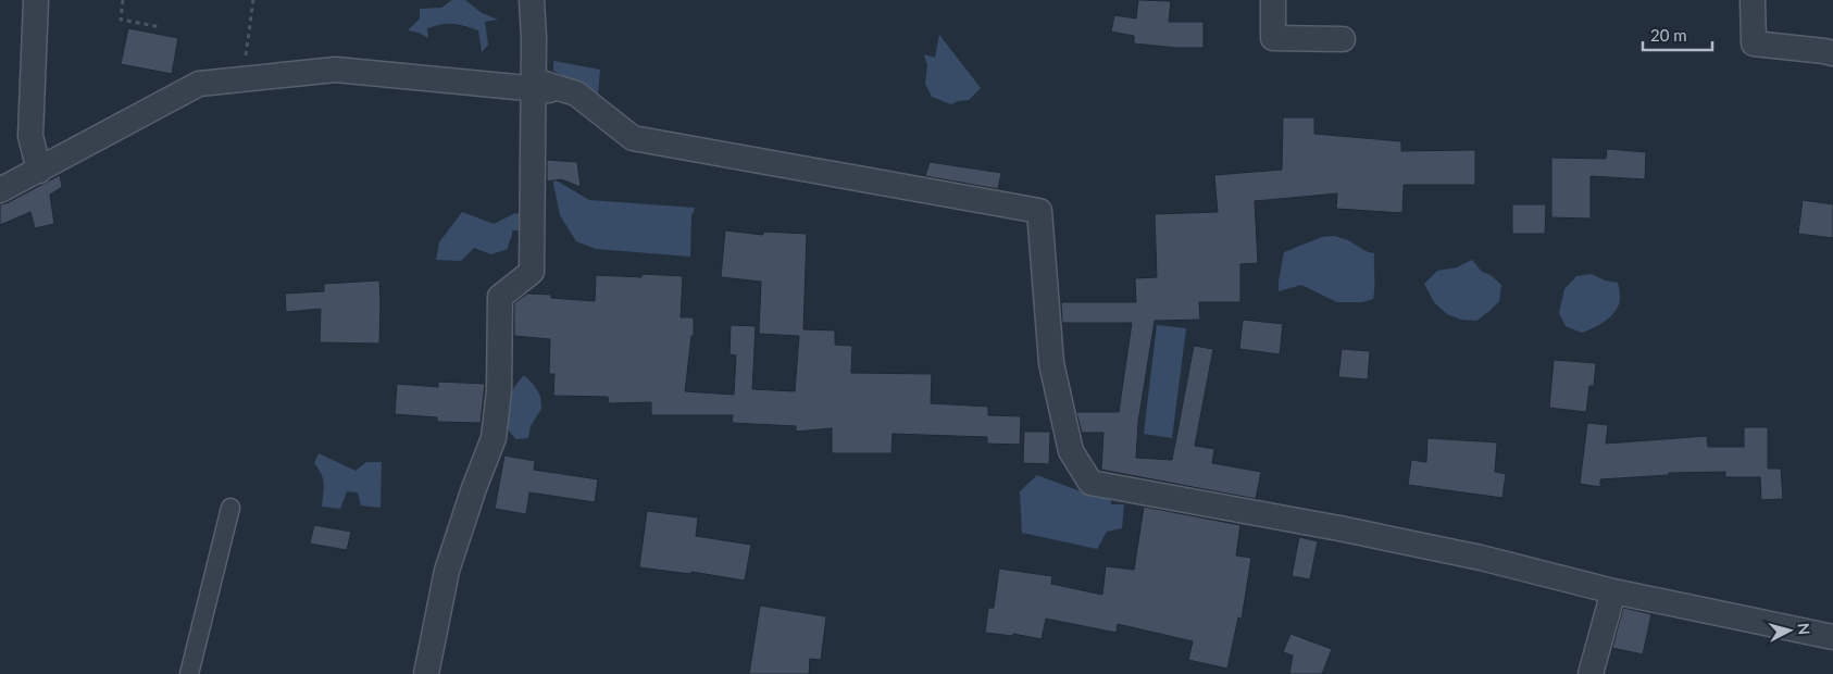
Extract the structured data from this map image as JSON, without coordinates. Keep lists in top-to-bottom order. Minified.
{"scale_bar":"20 m","north":"right"}
